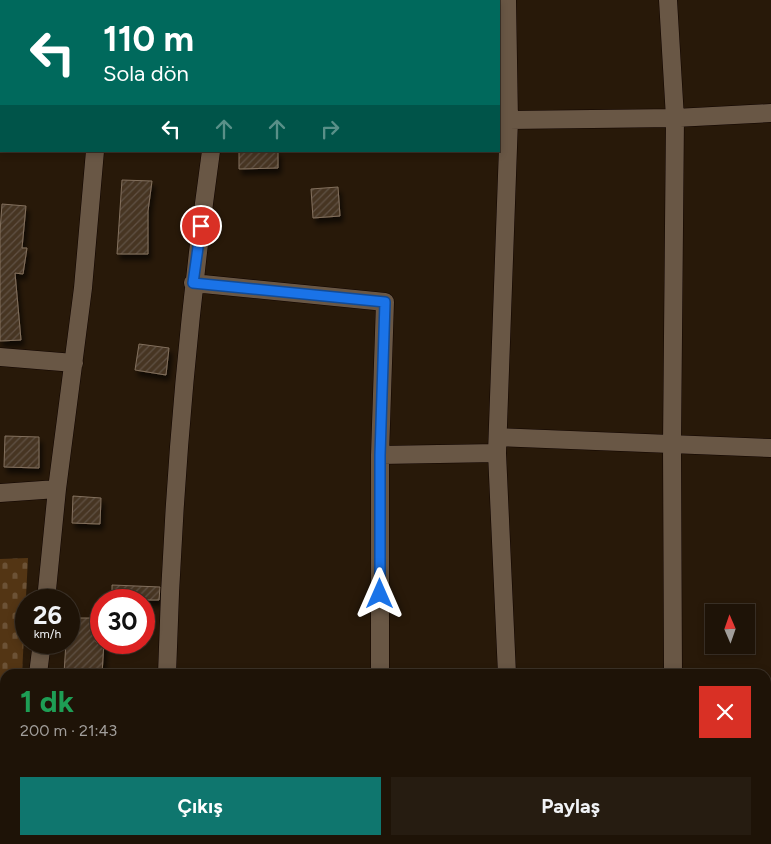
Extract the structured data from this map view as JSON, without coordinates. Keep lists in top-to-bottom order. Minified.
{"north":"top","page":{"turn":["110 m","Sola dön"],"speed":"26 km/h","limit":"30","heading":["1 dk","200 m · 21:43"],"buttons":["Çıkış","Paylaş"]}}
